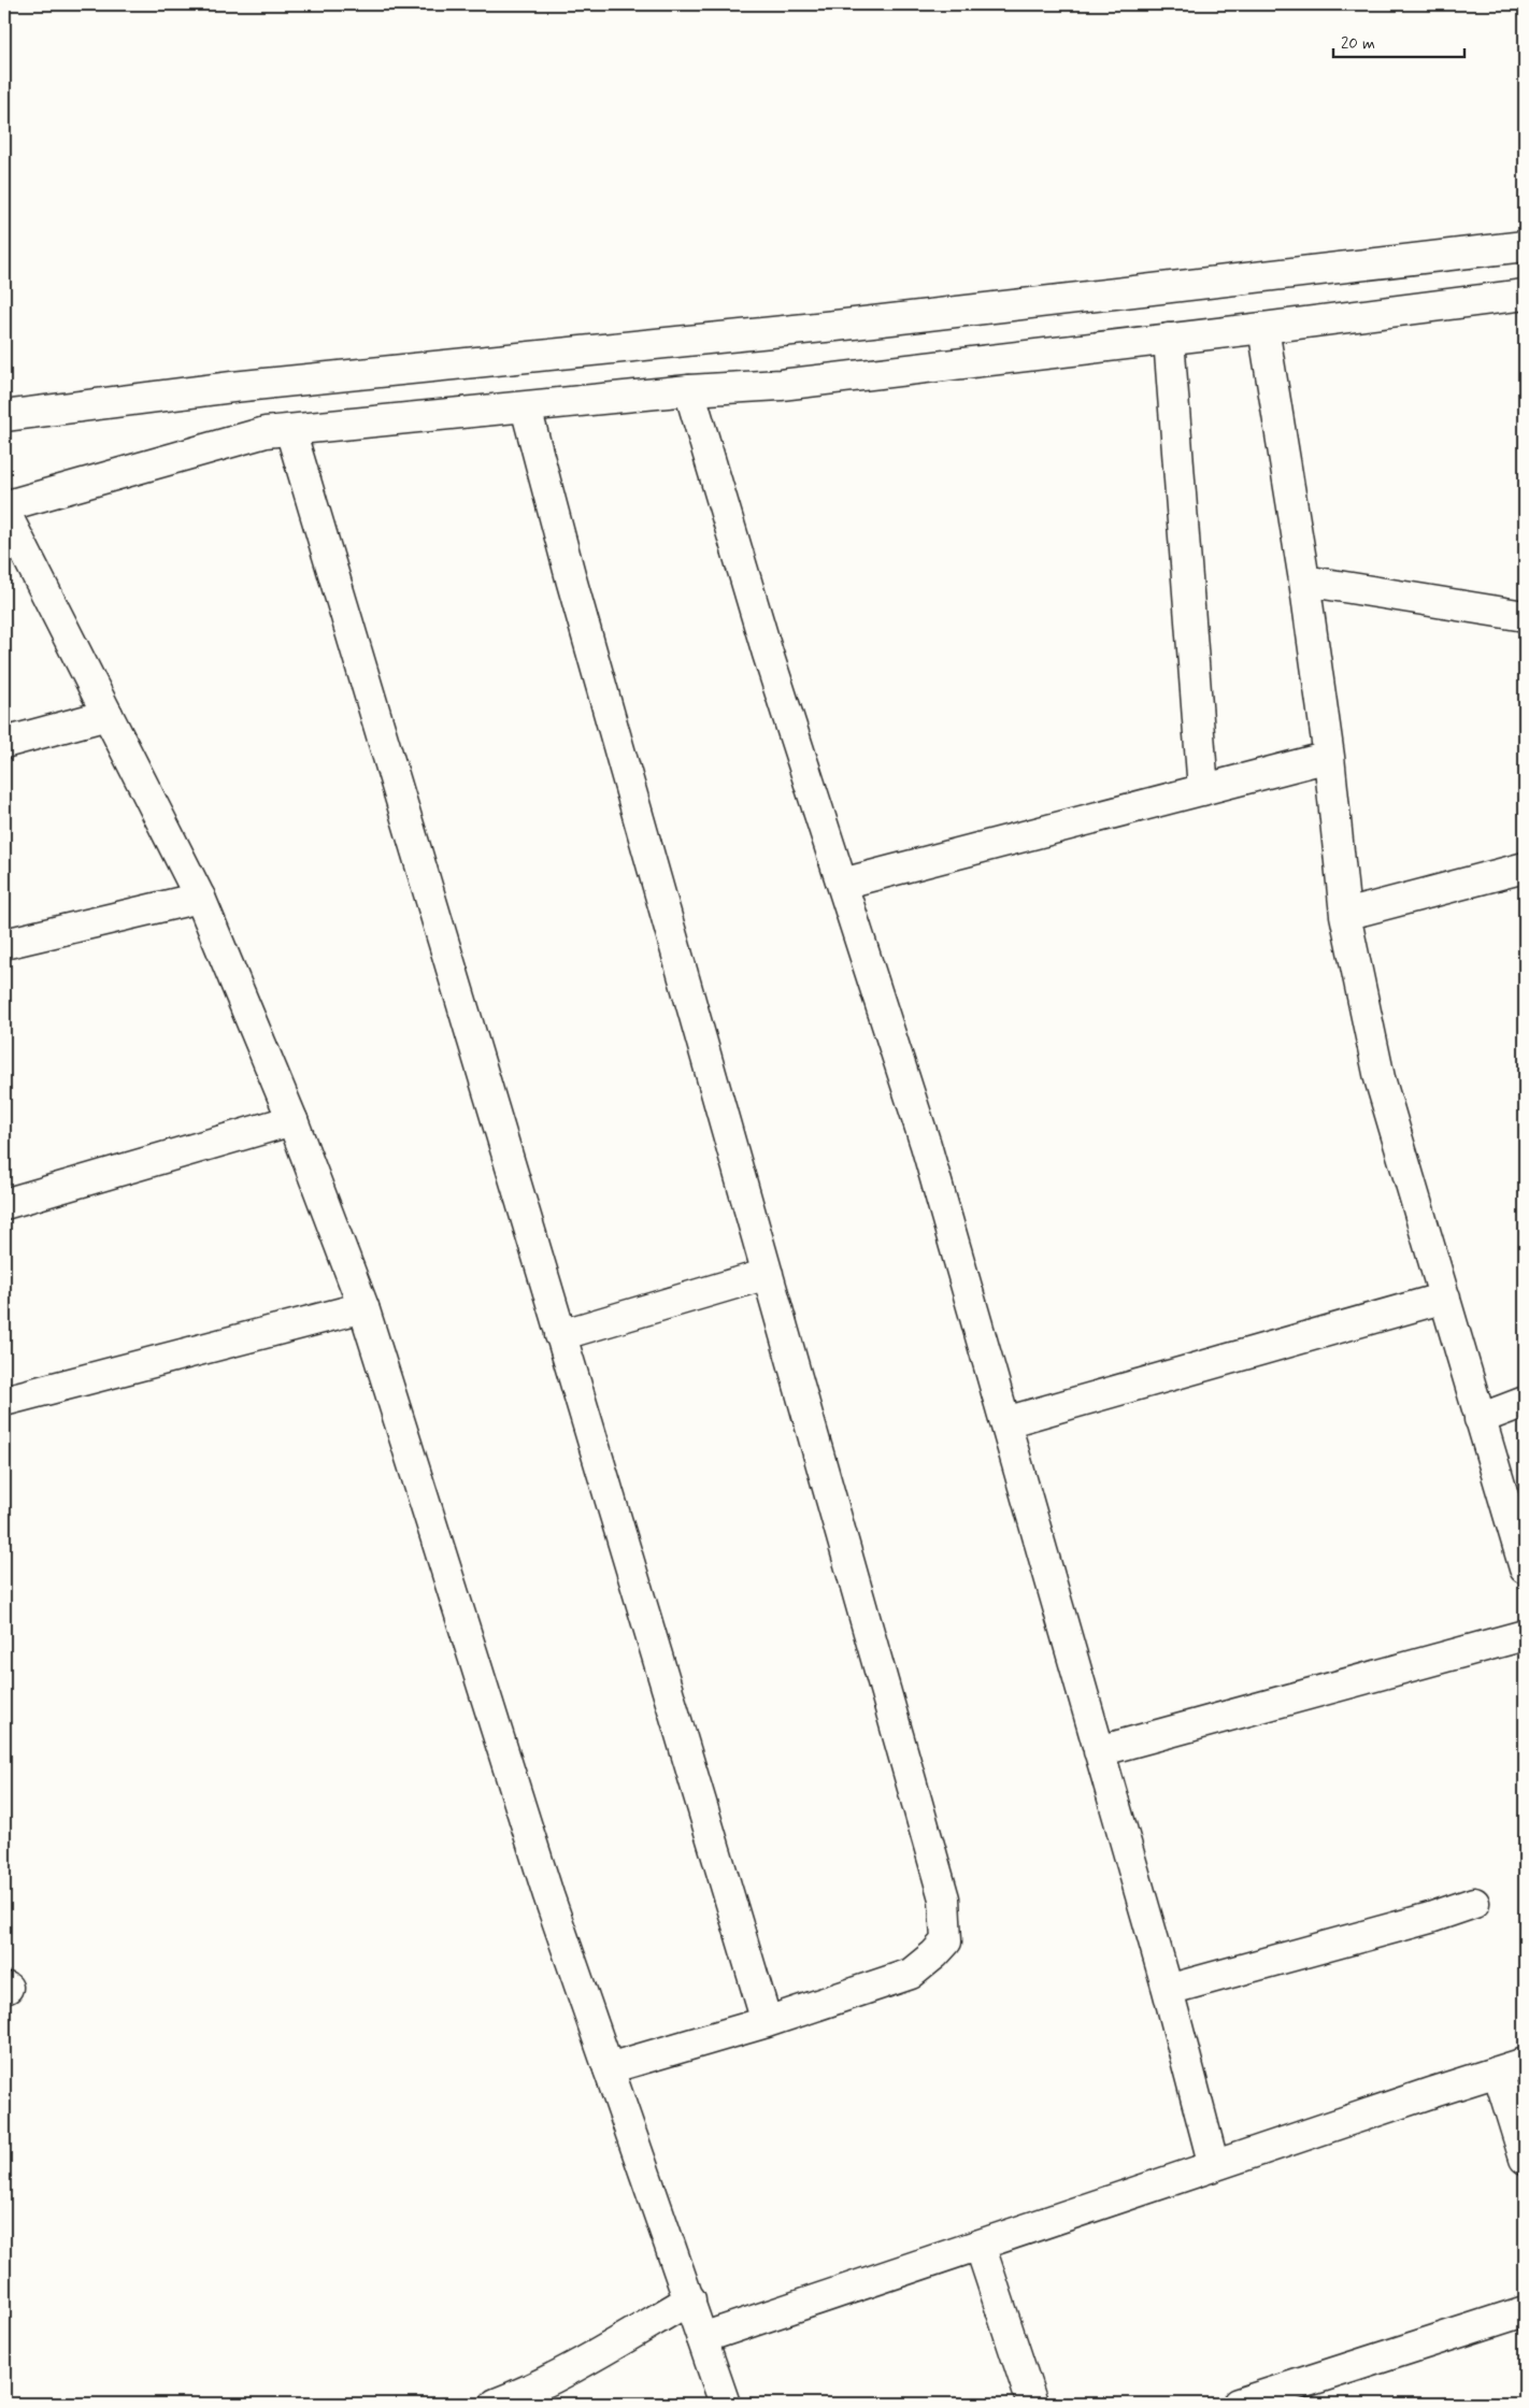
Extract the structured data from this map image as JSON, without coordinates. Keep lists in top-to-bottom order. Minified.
{"scale_bar":"20 m"}
